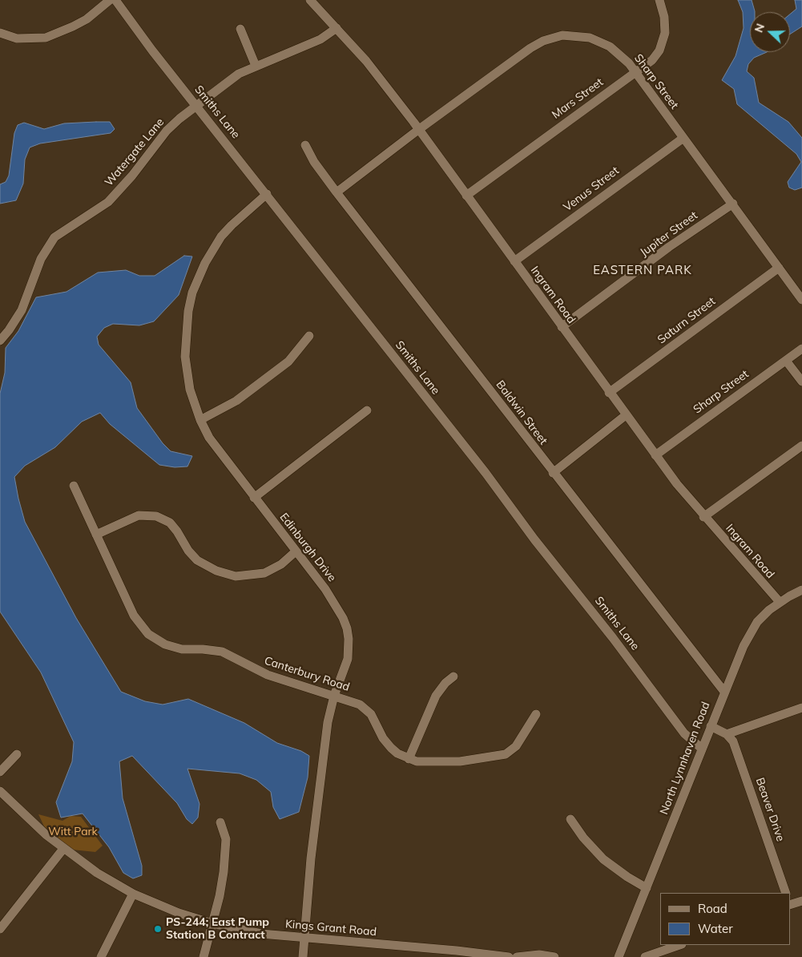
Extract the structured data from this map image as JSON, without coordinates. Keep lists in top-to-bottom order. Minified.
{"streets":{"street":["Sharp Street","Mars Street","Smiths Lane","Watergate Lane","Venus Street","Jupiter Street","Ingram Road","Saturn Street","Baldwin Street","Edinburgh Drive","Canterbury Road","North Lynnhaven Road","Beaver Drive","Kings Grant Road"]},"crossings":[["Sharp Street","Mars Street"],["Sharp Street","Venus Street"],["Sharp Street","Jupiter Street"],["Sharp Street","Ingram Road"],["Sharp Street","Saturn Street"],["Sharp Street","Baldwin Street"],["Mars Street","Ingram Road"],["Smiths Lane","Watergate Lane"],["Smiths Lane","Edinburgh Drive"],["Smiths Lane","North Lynnhaven Road"],["Watergate Lane","Ingram Road"],["Venus Street","Ingram Road"],["Jupiter Street","Ingram Road"],["Ingram Road","Saturn Street"],["Ingram Road","North Lynnhaven Road"],["Baldwin Street","North Lynnhaven Road"],["Edinburgh Drive","Canterbury Road"],["Edinburgh Drive","Kings Grant Road"]],"districts":["EASTERN PARK"],"parks":["Witt Park"],"places":["PS-244; East Pump Station B Contract"],"legend":["Road","Water"],"north":"left"}
